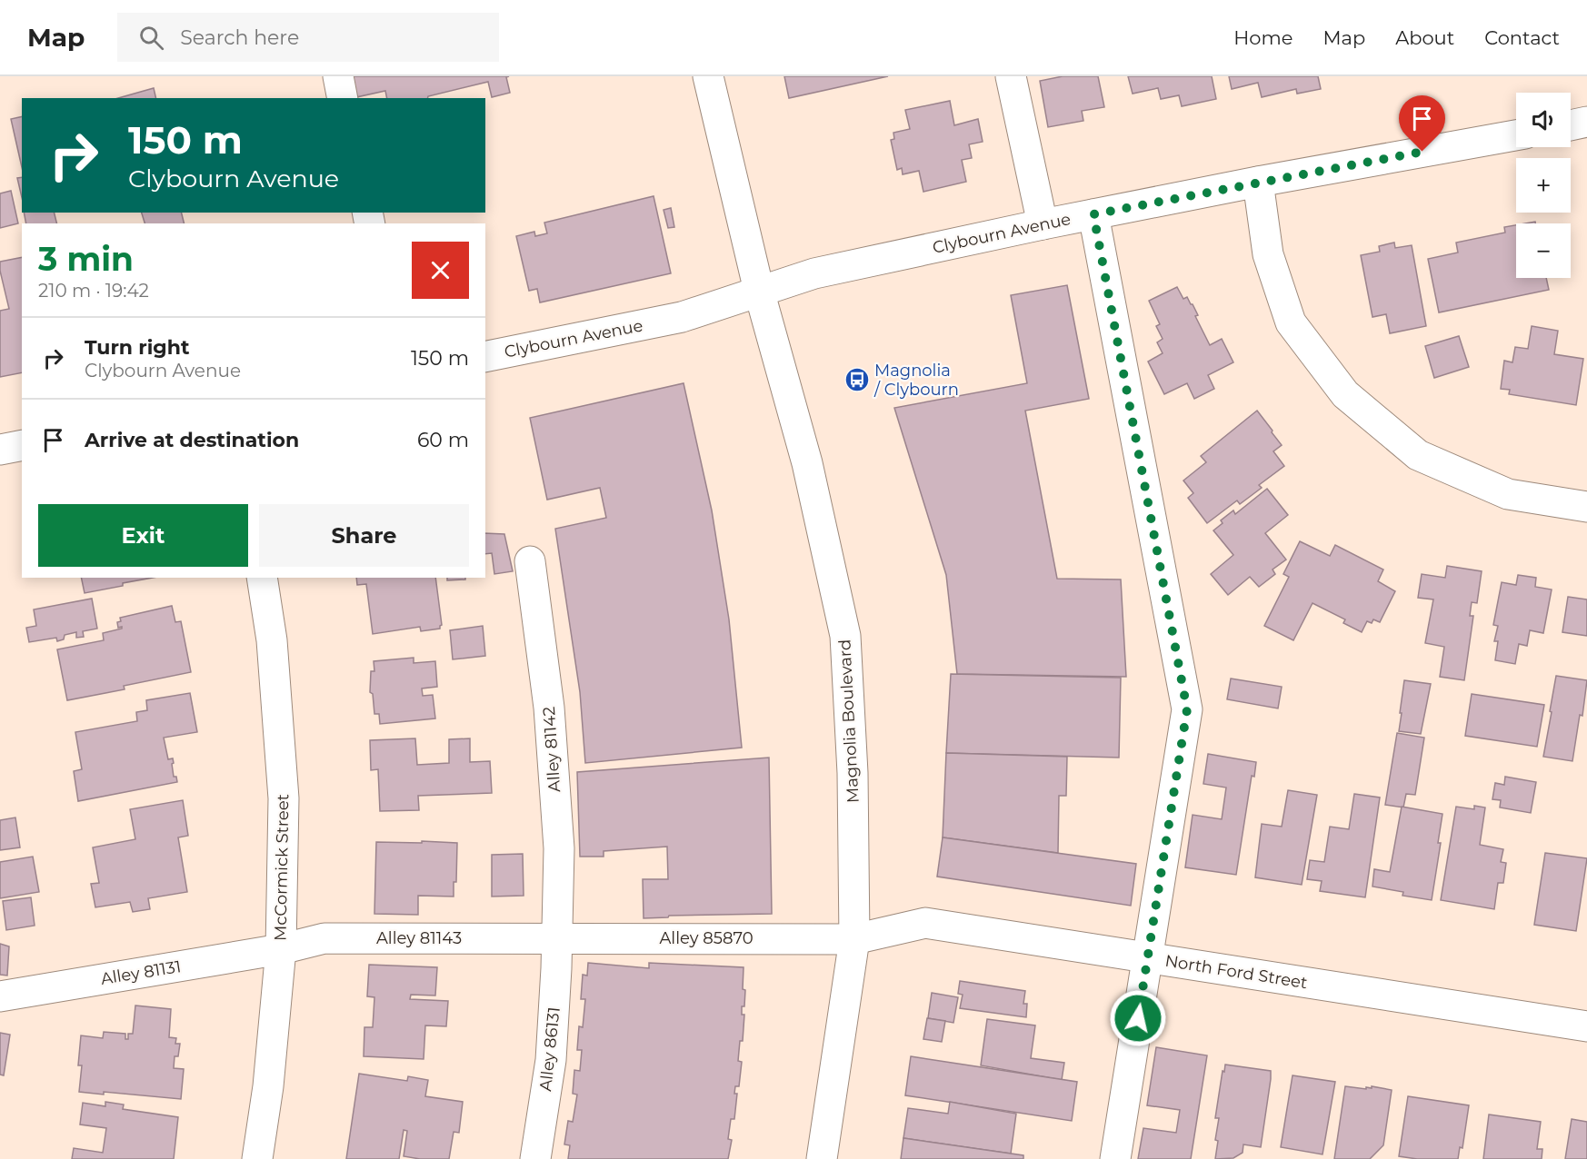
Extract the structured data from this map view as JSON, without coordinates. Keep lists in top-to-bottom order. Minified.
{"streets":{"street":["Clybourn Avenue","Magnolia Boulevard","Alley 81142","McCormick Street","Alley 81143","Alley 85870","North Ford Street","Alley 81131","Alley 86131"]},"crossings":[["Clybourn Avenue","Magnolia Boulevard"],["Magnolia Boulevard","Alley 85870"],["Magnolia Boulevard","North Ford Street"],["Alley 81142","Alley 81143"],["Alley 81142","Alley 85870"],["Alley 81142","Alley 86131"],["McCormick Street","Alley 81143"],["McCormick Street","Alley 81131"],["Alley 81143","Alley 85870"],["Alley 81143","Alley 81131"],["Alley 81143","Alley 86131"],["Alley 85870","North Ford Street"],["Alley 85870","Alley 86131"]],"places":{"bus stop":["Magnolia / Clybourn"]},"page":{"header":"Map","search":"Search here","nav":["Home","Map","About","Contact"],"map_buttons":["+","−"],"turn":["150 m","Clybourn Avenue"],"heading":["3 min","210 m · 19:42"],"list":[{"name":"Turn right","note":"Clybourn Avenue","value":"150 m"},{"name":"Arrive at destination","value":"60 m"}],"buttons":["Exit","Share"]}}
